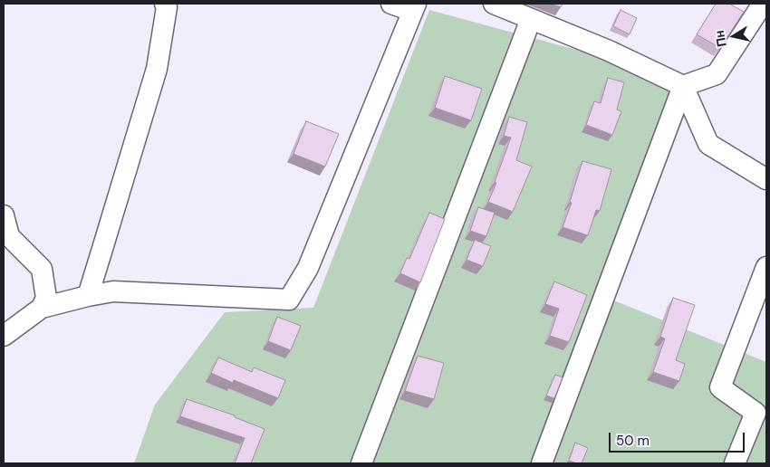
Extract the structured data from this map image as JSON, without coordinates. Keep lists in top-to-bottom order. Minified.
{"scale_bar":"50 m","north":"left"}
